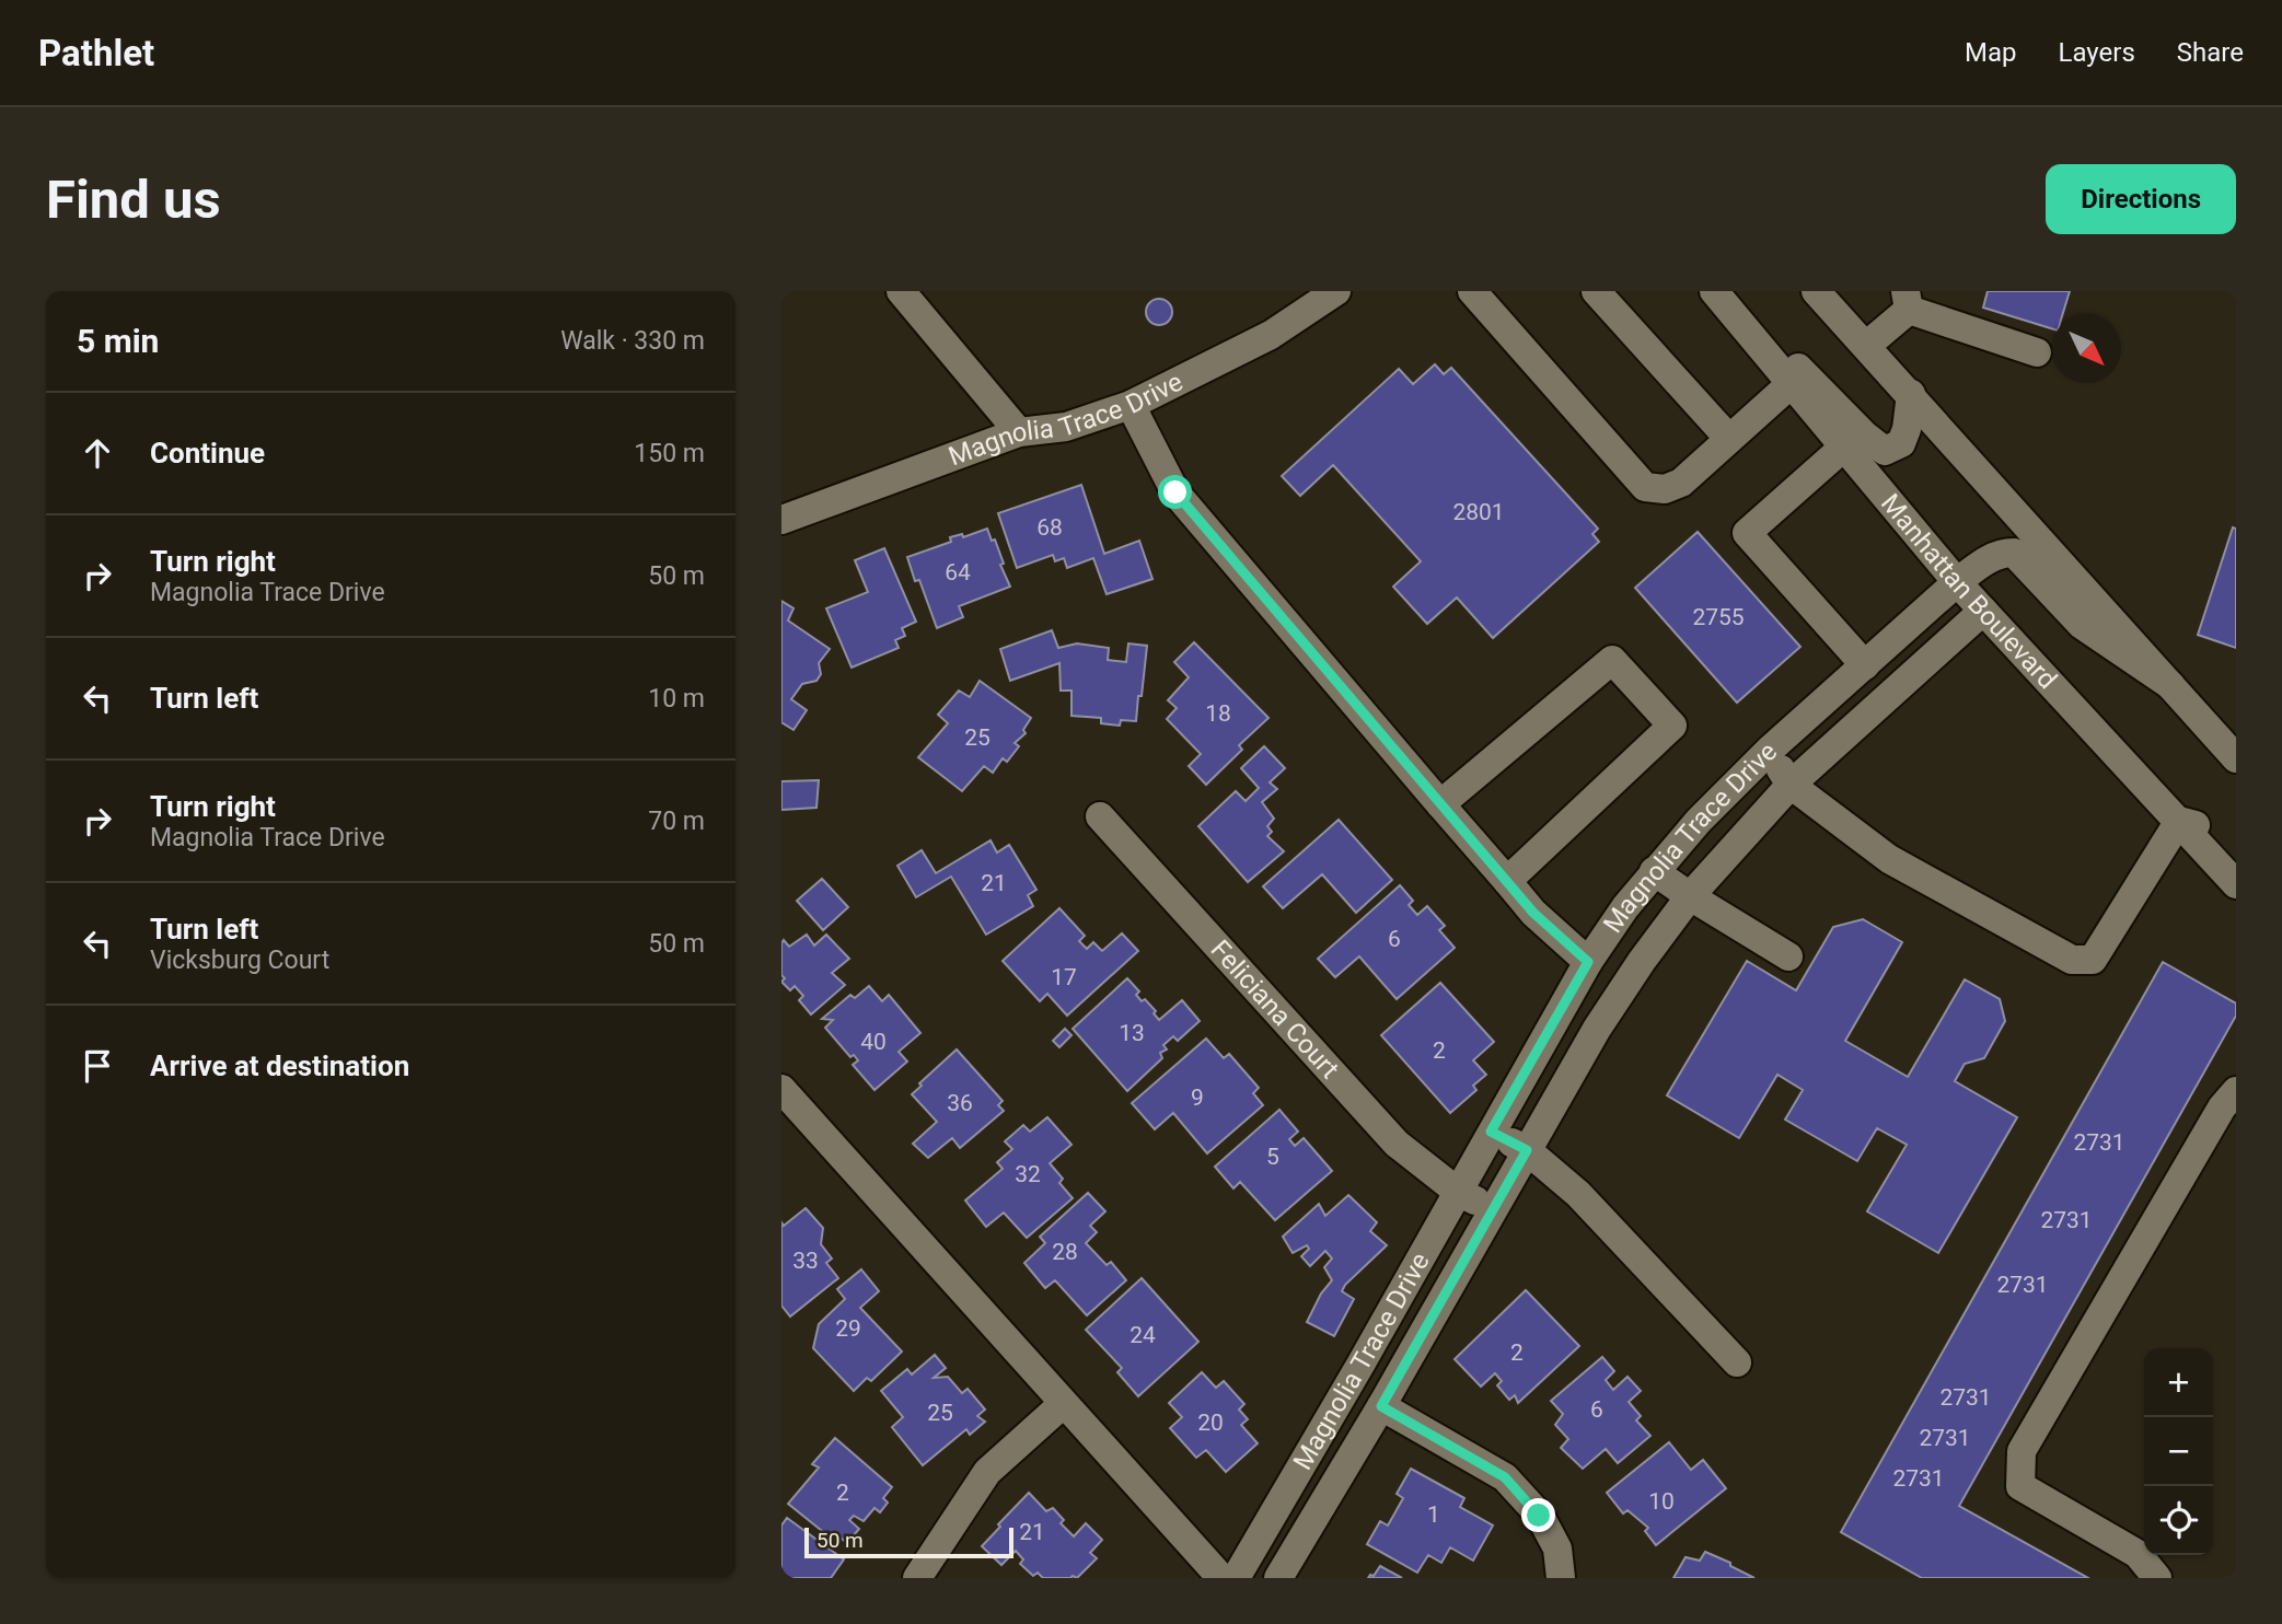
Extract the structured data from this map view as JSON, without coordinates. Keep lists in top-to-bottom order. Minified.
{"streets":{"street":["Magnolia Trace Drive","Manhattan Boulevard","Feliciana Court"]},"crossings":[["Magnolia Trace Drive","Manhattan Boulevard"],["Magnolia Trace Drive","Feliciana Court"]],"house_numbers":["2801","68","64","2755","18","25","21","6","17","13","40","2","9","36","2731","5","32","2731","28","33","2731","29","24","2","2731","6","25","20","2731","2731","2","10","1","21"],"scale_bar":"50 m","north":"bottom right","page":{"header":"Pathlet","nav":["Map","Layers","Share"],"buttons":"Directions","title":"Find us","heading":["5 min","Walk · 330 m"],"list":[["Continue","150 m"],["Turn right","Magnolia Trace Drive","50 m"],["Turn left","10 m"],["Turn right","Magnolia Trace Drive","70 m"],["Turn left","Vicksburg Court","50 m"],"Arrive at destination"],"map_buttons":["+","−"],"scale":"50 m"}}
